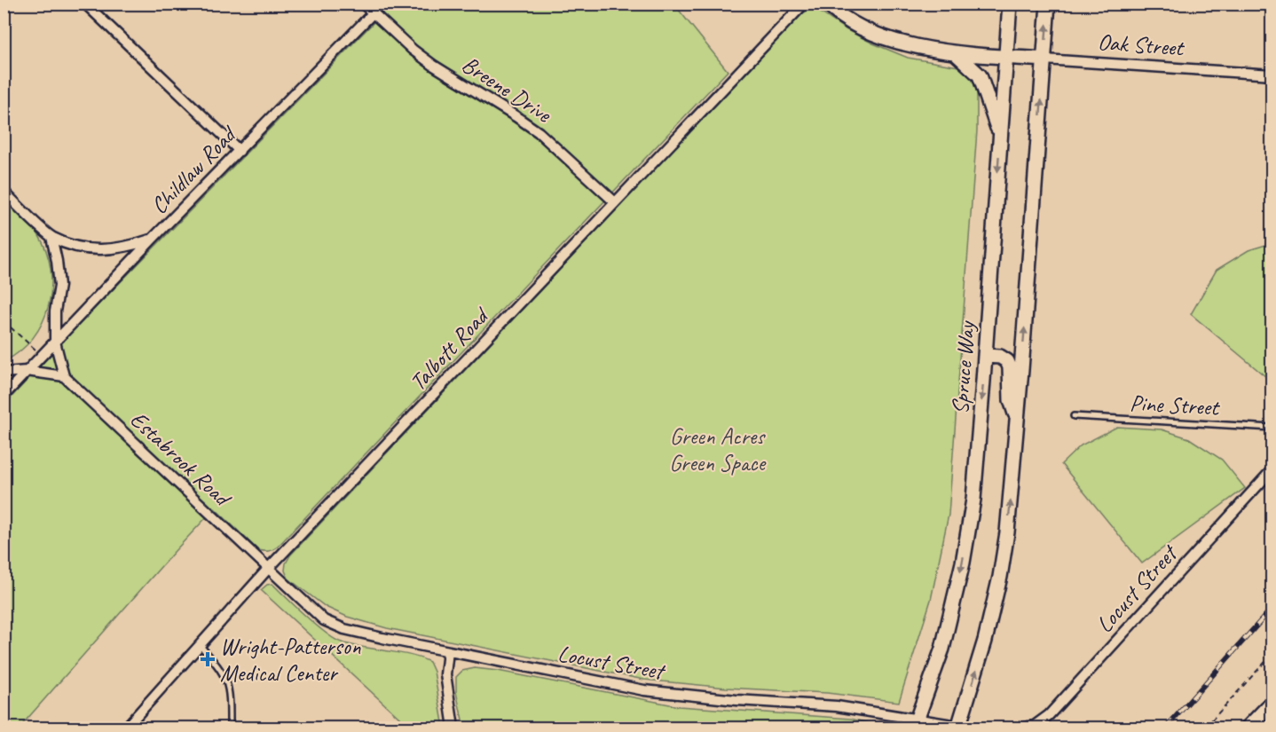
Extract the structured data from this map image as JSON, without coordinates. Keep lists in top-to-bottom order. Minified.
{"streets":{"street":["Oak Street","Breene Drive","Childlaw Road","Talbott Road","Spruce Way","Estabrook Road","Locust Street"],"lane":["Pine Street"]},"crossings":[["Oak Street","Spruce Way"],["Breene Drive","Childlaw Road"],["Breene Drive","Talbott Road"],["Talbott Road","Estabrook Road"],["Talbott Road","Locust Street"],["Spruce Way","Locust Street"],["Estabrook Road","Locust Street"]],"parks":["Green Acres Green Space"],"places":{"health":["Wright-Patterson Medical Center"]}}
